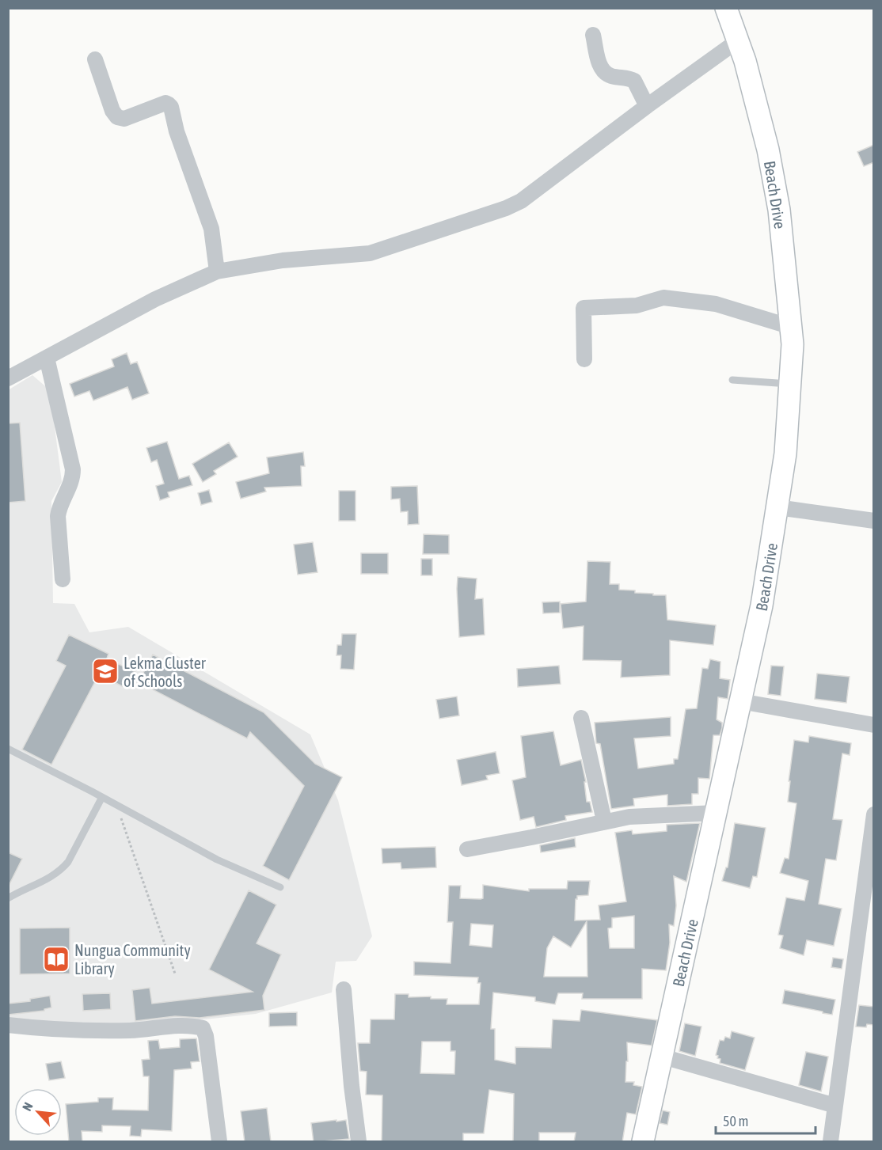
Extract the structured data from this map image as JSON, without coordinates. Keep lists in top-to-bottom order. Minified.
{"streets":{"street":["Beach Drive"]},"places":{"school or university":["Lekma Cluster of Schools"],"library":["Nungua Community Library"]},"scale_bar":"50 m","north":"top left"}
